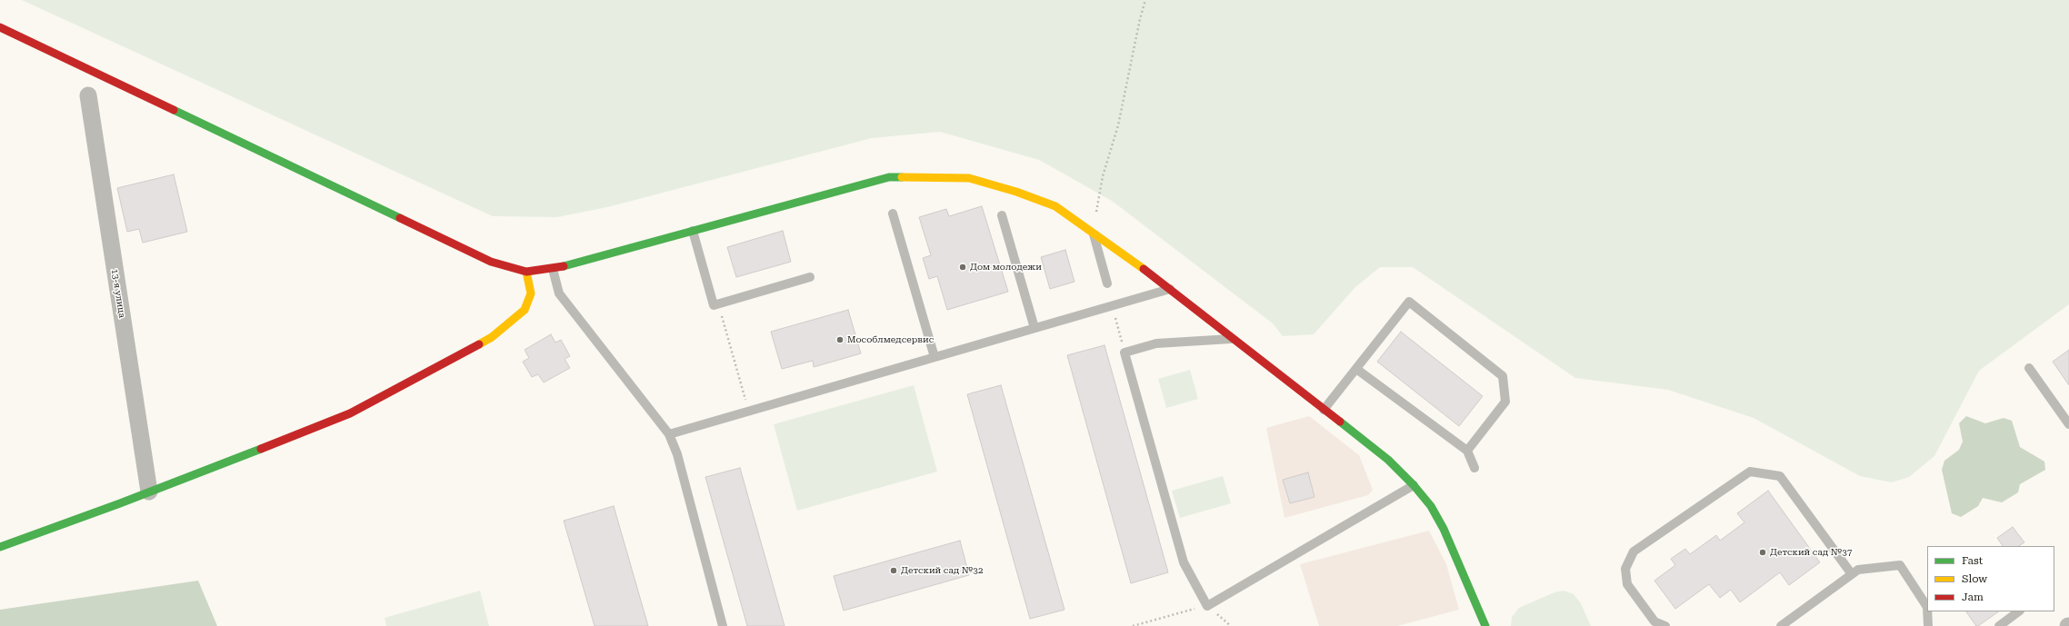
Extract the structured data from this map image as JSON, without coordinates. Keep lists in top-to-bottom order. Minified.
{"streets":{"street":["13-я улица"]},"places":["Дом молодежи","Мособлмедсервис","Детский сад №37","Детский сад №32"],"legend":["Fast","Slow","Jam"]}
